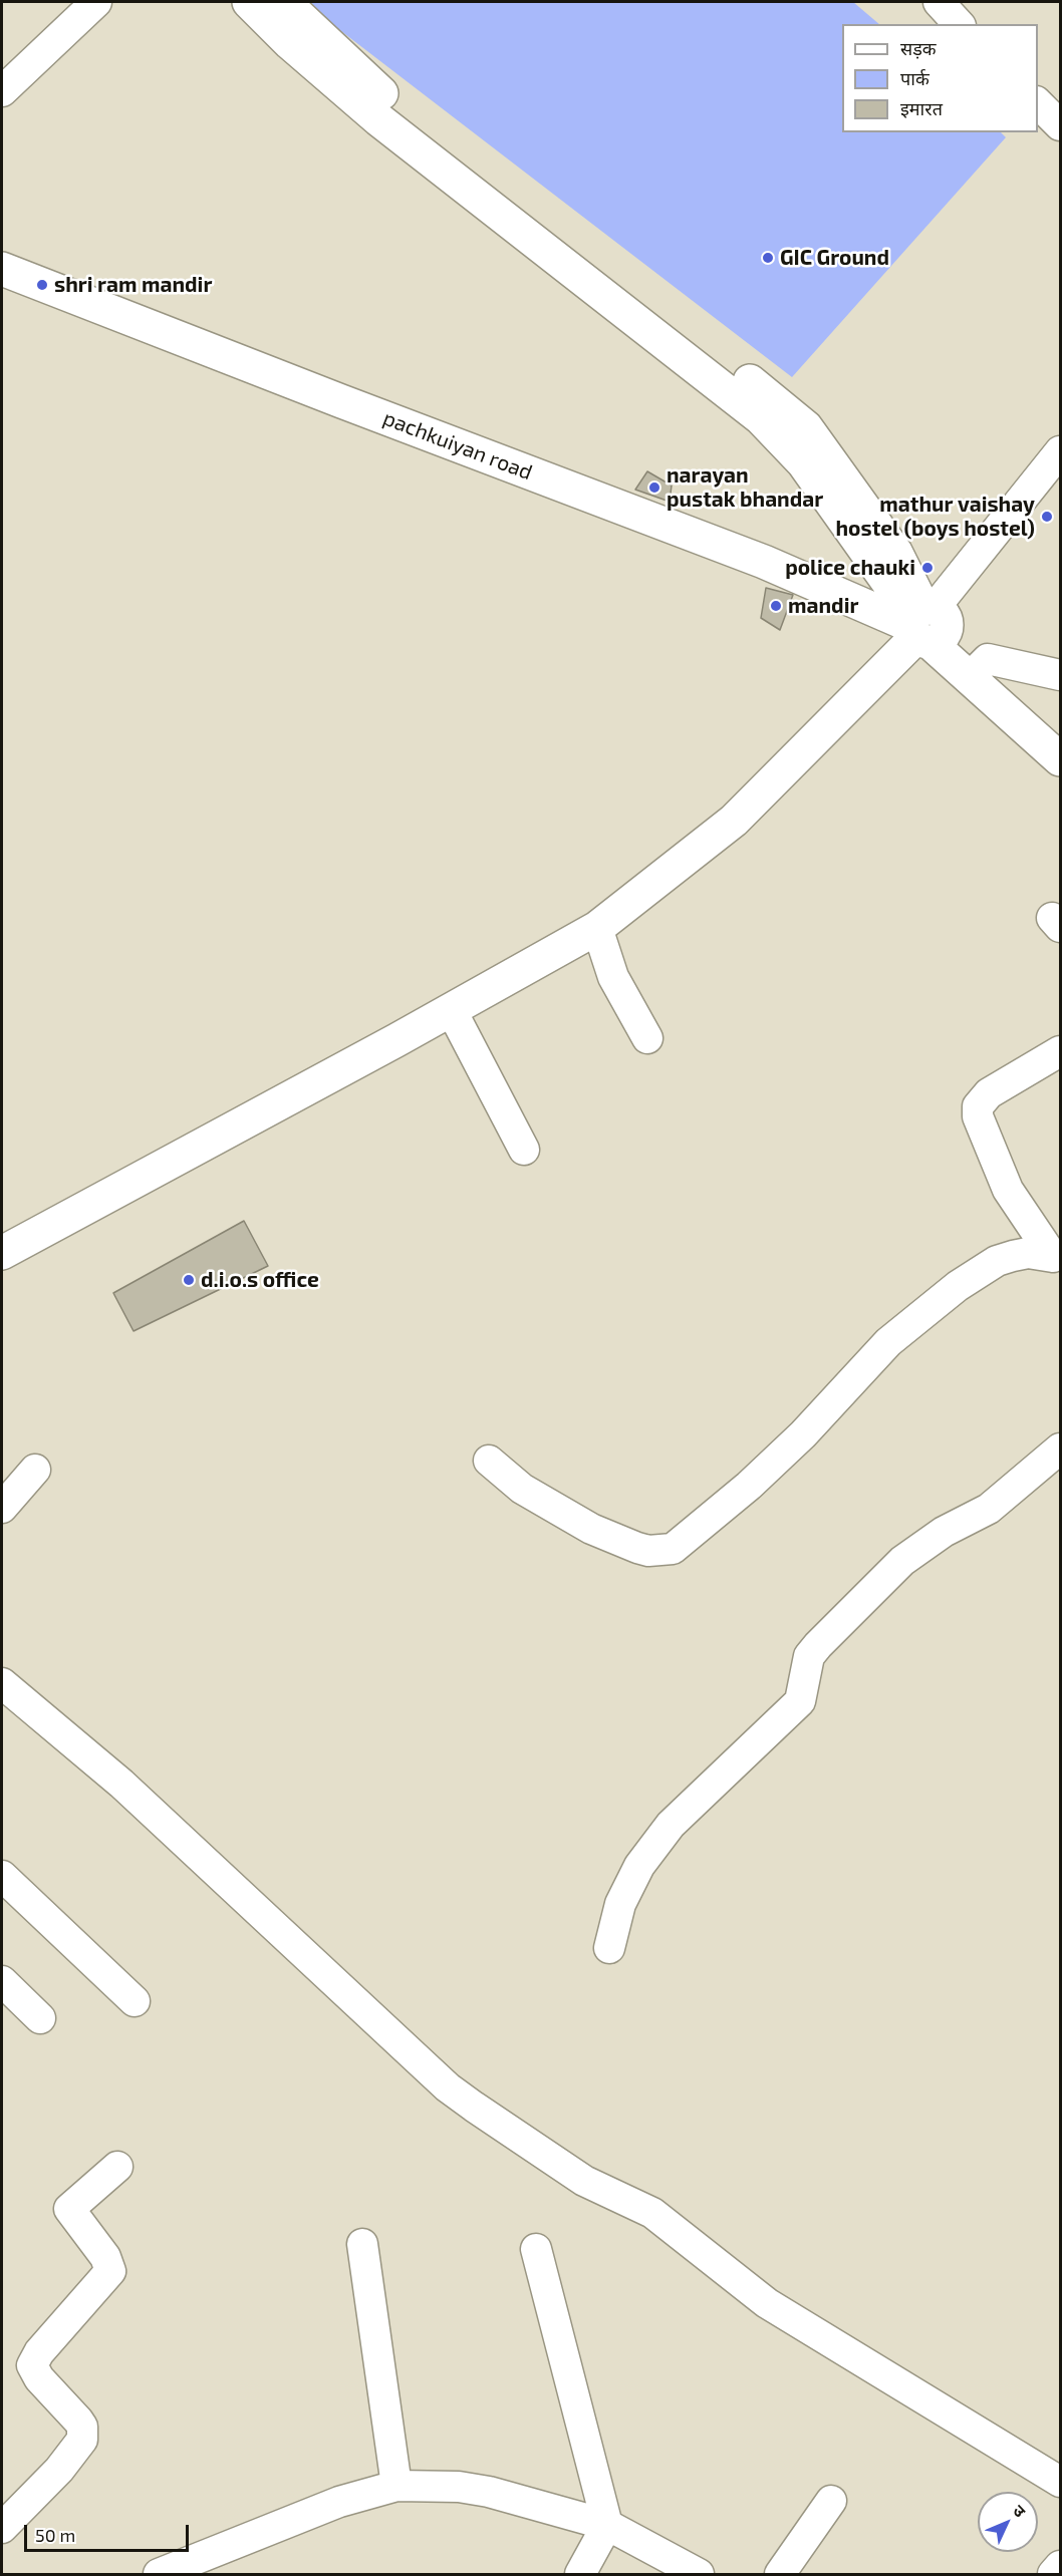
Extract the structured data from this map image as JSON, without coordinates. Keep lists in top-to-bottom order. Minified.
{"streets":{"main road":["pachkuiyan road"]},"places":["GIC Ground","shri ram mandir","narayan pustak bhandar","mathur vaishay hostel (boys hostel)","police chauki","mandir","d.i.o.s office"],"legend":["सड़क","पार्क","इमारत"],"scale_bar":"50 m","north":"top right"}
